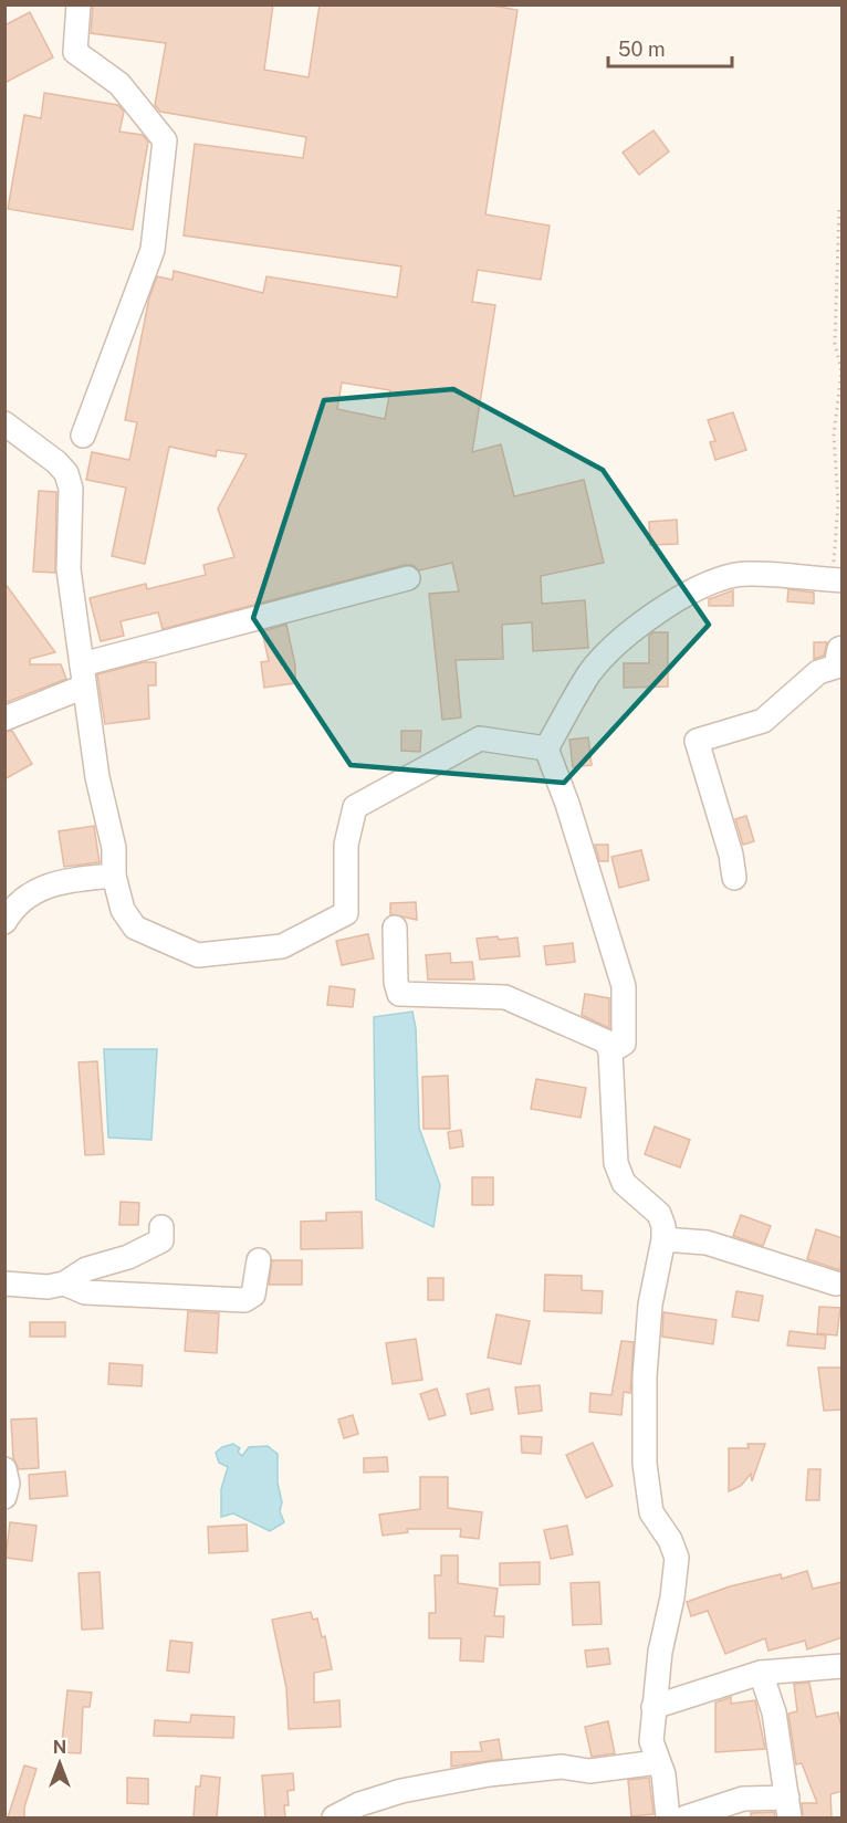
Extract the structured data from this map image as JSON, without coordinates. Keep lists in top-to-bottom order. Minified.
{"scale_bar":"50 m","north":"top"}
